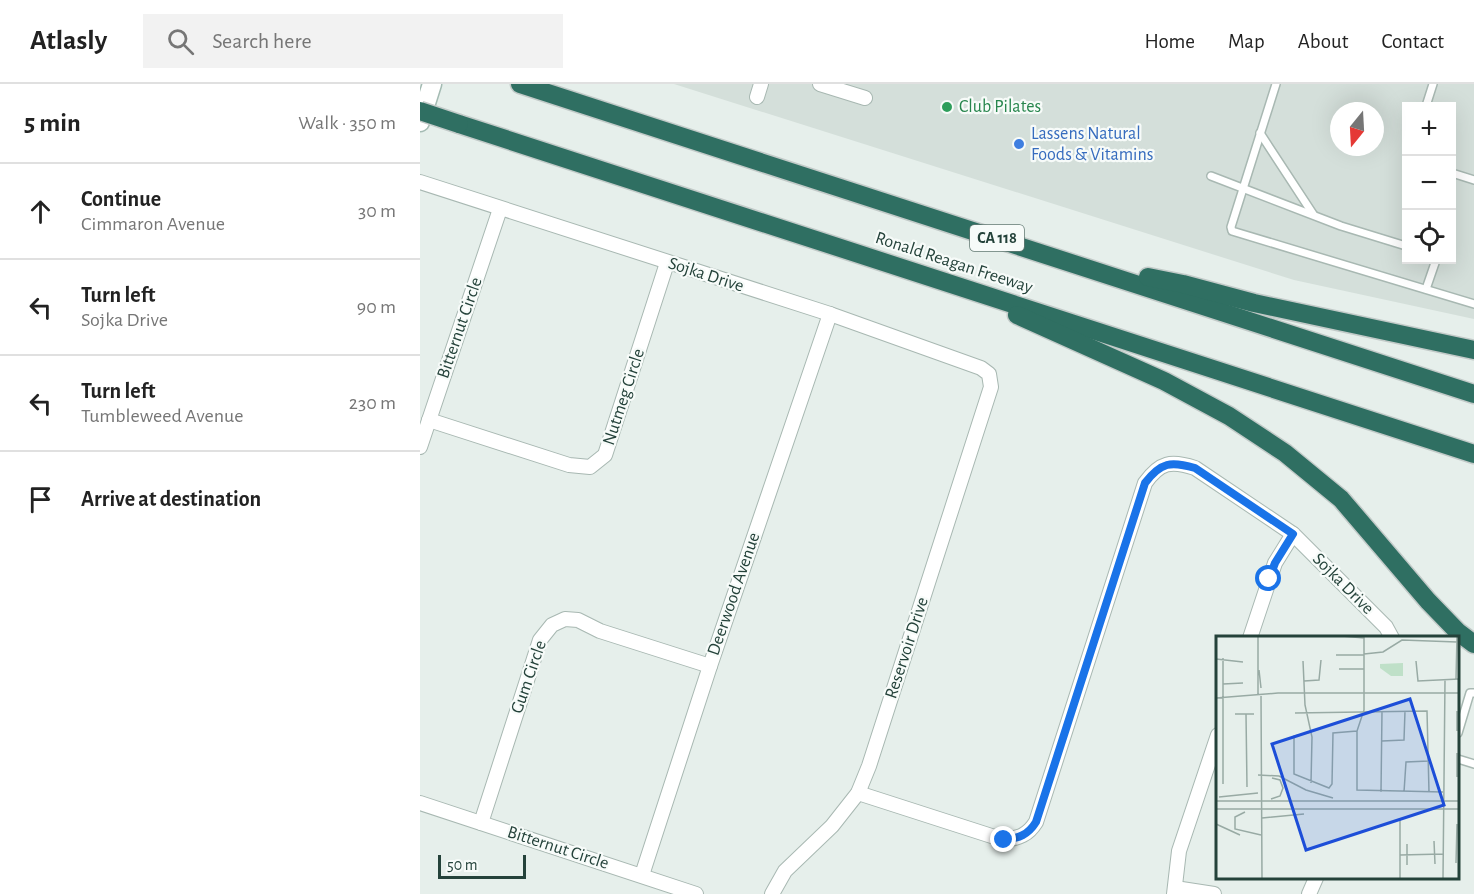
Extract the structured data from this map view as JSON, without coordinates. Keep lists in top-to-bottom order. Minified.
{"streets":{"highway":["CA 118","Ronald Reagan Freeway"],"street":["Sojka Drive","Bitternut Circle","Nutmeg Circle","Deerwood Avenue","Reservoir Drive","Gum Circle"]},"crossings":[["Sojka Drive","Bitternut Circle"],["Sojka Drive","Nutmeg Circle"],["Sojka Drive","Deerwood Avenue"],["Sojka Drive","Reservoir Drive"],["Bitternut Circle","Nutmeg Circle"],["Bitternut Circle","Deerwood Avenue"],["Bitternut Circle","Gum Circle"],["Deerwood Avenue","Gum Circle"]],"places":["Club Pilates","Lassens Natural Foods & Vitamins"],"scale_bar":"50 m","north":"bottom","page":{"header":"Atlasly","search":"Search here","nav":["Home","Map","About","Contact"],"heading":["5 min","Walk · 350 m"],"map_buttons":["+","−"],"list":[["Continue","Cimmaron Avenue","30 m"],["Turn left","Sojka Drive","90 m"],["Turn left","Tumbleweed Avenue","230 m"],"Arrive at destination"],"scale":"50 m"}}
